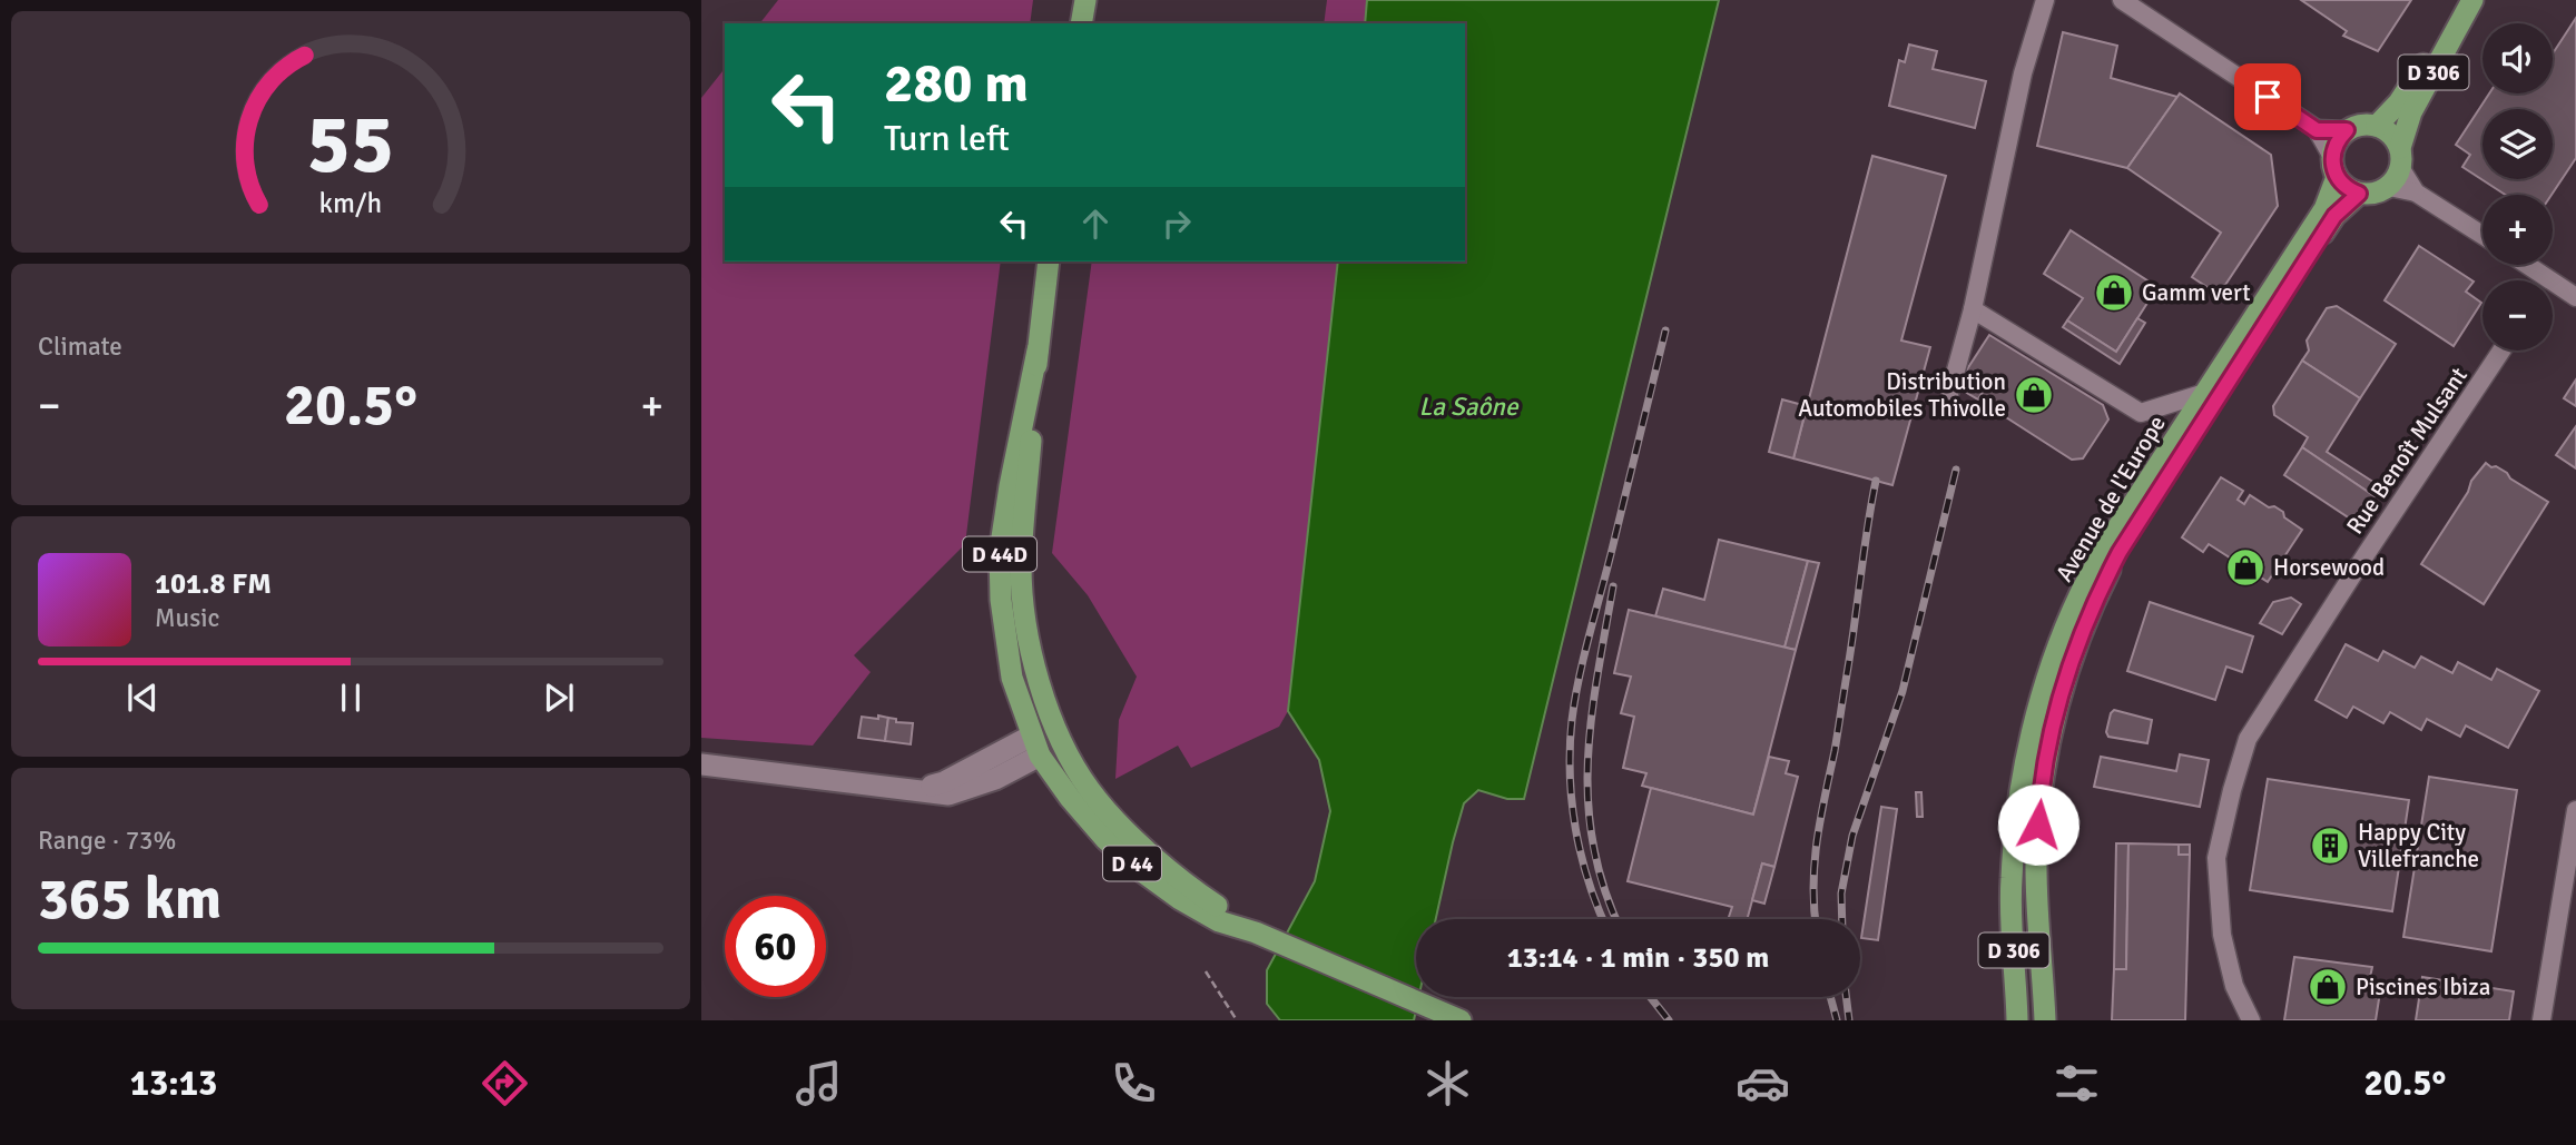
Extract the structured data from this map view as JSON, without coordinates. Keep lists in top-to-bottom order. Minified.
{"streets":{"main road":["D 306","Avenue de l'Europe","D 44D","D 44"],"street":["Rue Benoît Mulsant"]},"crossings":[["D 306","Avenue de l'Europe"],["D 44D","D 44"]],"water":["La Saône"],"places":{"shop":["Gamm vert","Distribution Automobiles Thivolle","Horsewood","Piscines Ibiza"],"building":["Happy City Villefranche"]},"page":{"map_buttons":["+","−"],"turn":["280 m","Turn left"],"tile":["Climate",["Range · 73%","365 km"]],"heat":["−","20.5°","+"],"song":["101.8 FM","Music"],"limit":"60","trip":"13:14 · 1 min · 350 m","tabs":["13:13","20.5°"],"gauge":["55","km/h"]}}
